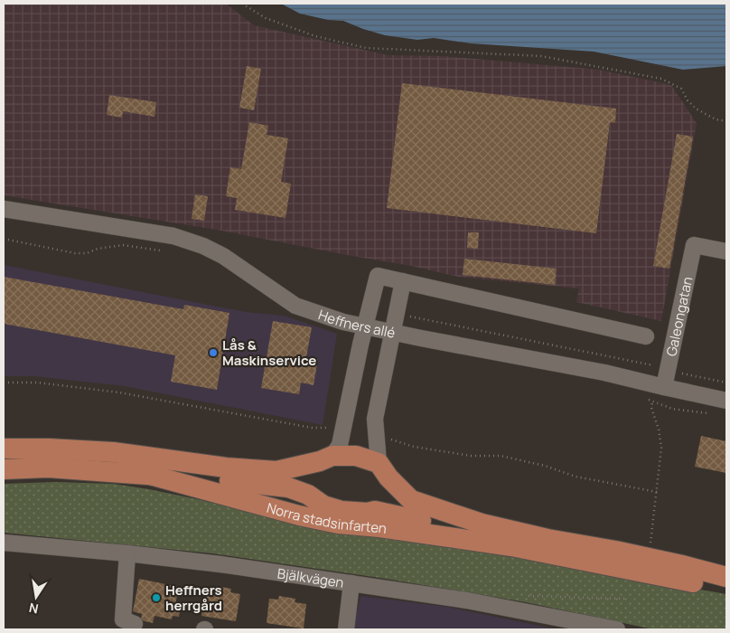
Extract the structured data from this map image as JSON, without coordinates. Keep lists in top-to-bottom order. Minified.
{"streets":{"main road":["Norra stadsinfarten"],"street":["Galeongatan","Heffners allé","Bjälkvägen"]},"crossings":[["Galeongatan","Heffners allé"]],"places":["Lås & Maskinservice","Heffners herrgård"],"north":"bottom"}
